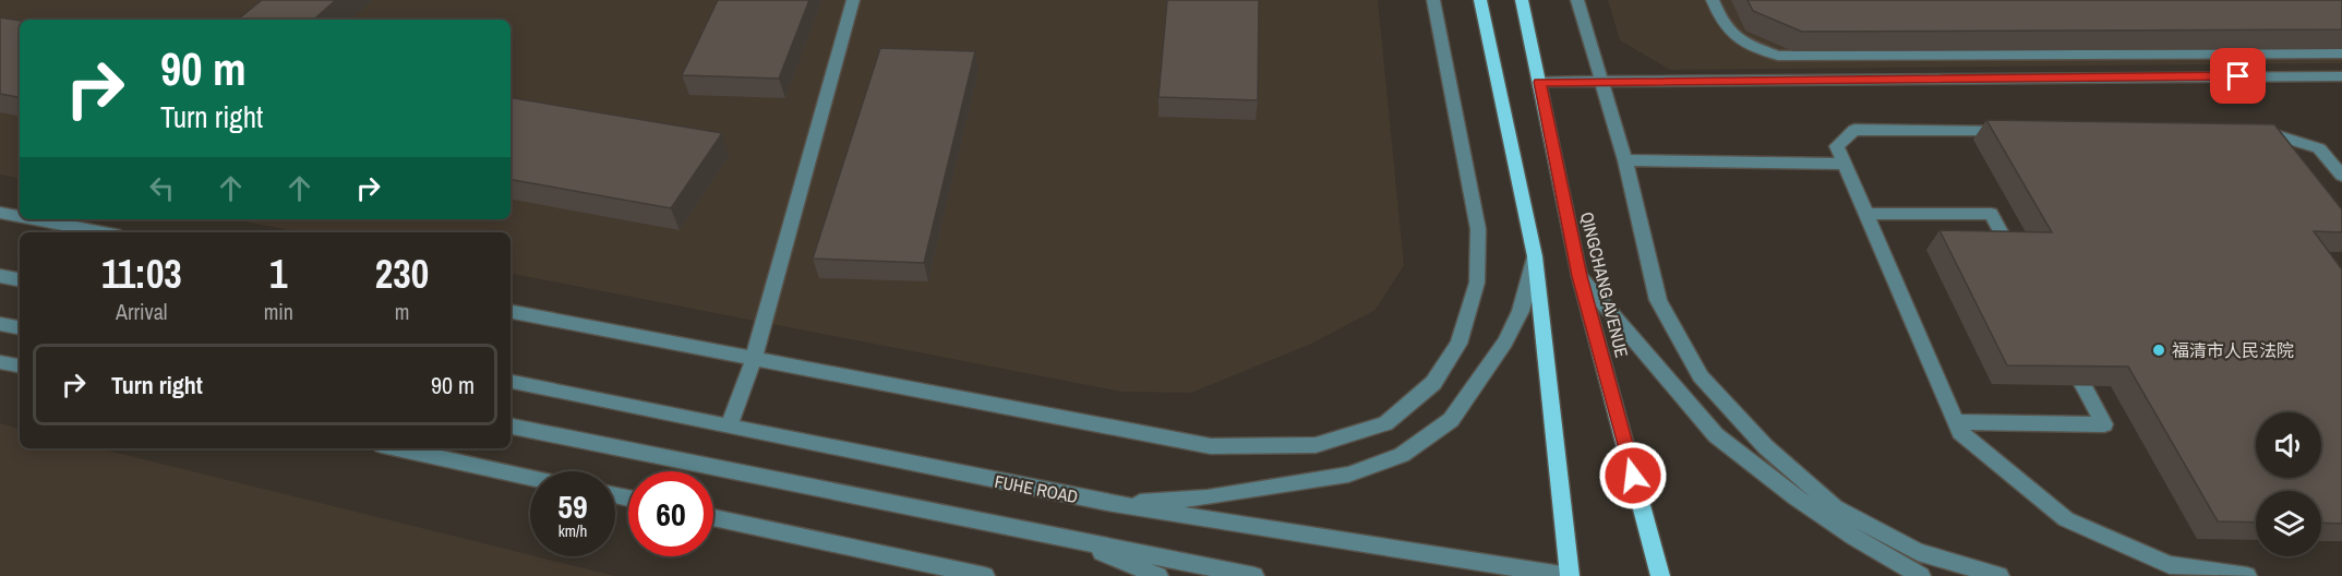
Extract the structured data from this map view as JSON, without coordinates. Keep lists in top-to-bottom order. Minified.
{"streets":{"main road":["QINGCHANG AVENUE"],"street":["FUHE ROAD"]},"places":["福清市人民法院"],"page":{"turn":["90 m","Turn right"],"eta":["11:03","Arrival","1","min","230","m"],"list":[{"name":"Turn right","value":"90 m"}],"speed":"59 km/h","limit":"60"}}
